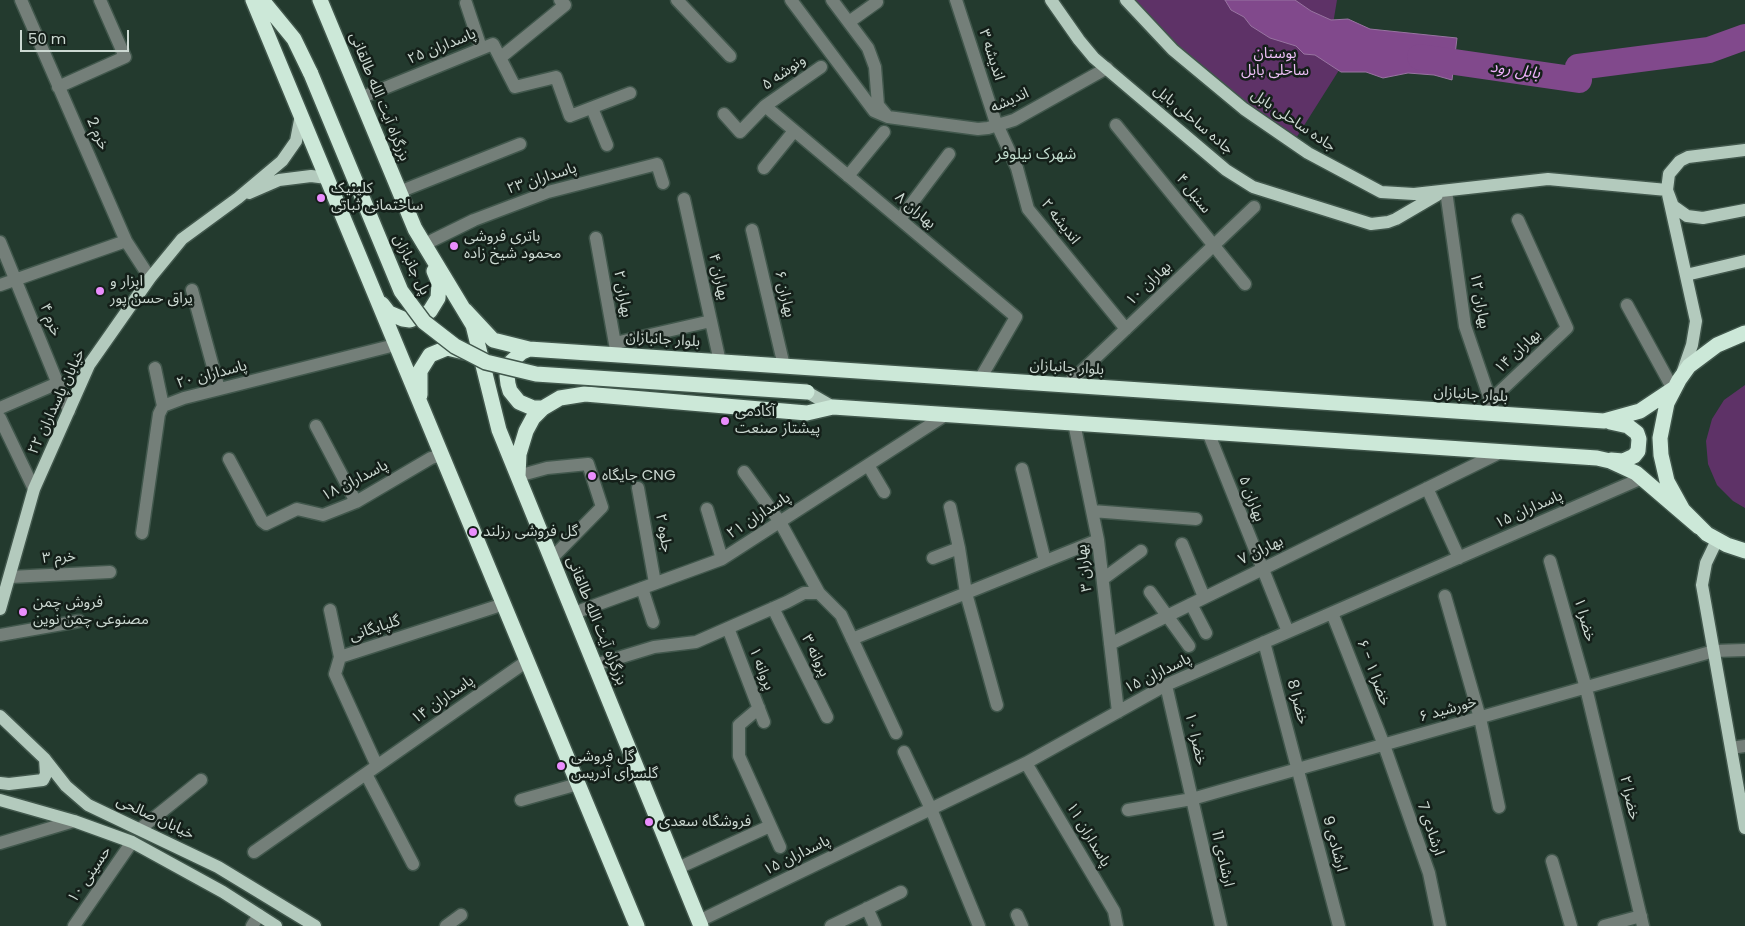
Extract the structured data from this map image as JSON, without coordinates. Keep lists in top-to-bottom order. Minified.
{"streets":{"highway":["بزرگراه آیت الله طالقانی","پل جانبازان","بلوار جانبازان"],"main road":["جاده ساحلی بایل","جاده ساحلی بابل","خیابان پاسداران ۲۲","خيابان صالحی"],"street":["پاسداران ۲۵","اندیشه ۳","ونوشه ۵","اندیشه","خرم 2","پاسداران ۲۳","سنبل ۴","بهاران ۸","اندیشه ۲","بهاران ۴","بهاران ۱۰","بهاران ۲","بهاران ۶","بهاران ۱۲","خرم ۴","بهاران ۱۴","پاسداران ۲۰","پاسداران ۱۸","بهاران ۵","پاسداران ۱۵","پاسداران ۲۱","جلوه ۲","بهاران ۷","خرم ۳","بهاران ۳","خضرا ۱","گلپایگانی","پروانه ۳","پروانه ۱","خضرا ۱ - ۶","پاسداران ۱۴","خضرا 8","خورشید ۶","خضرا ۱۰","خضرا ۲","ارشادی 7","پاسداران ١١","ارشادی 9","ارشادی 11","حسینی ۱۰"]},"crossings":[["پاسداران ۲۵","بزرگراه آیت الله طالقانی"],["اندیشه ۳","اندیشه"],["اندیشه ۳","اندیشه ۲"],["ونوشه ۵","بهاران ۸"],["بزرگراه آیت الله طالقانی","پاسداران ۲۳"],["بزرگراه آیت الله طالقانی","بلوار جانبازان"],["بزرگراه آیت الله طالقانی","پاسداران ۱۵"],["بزرگراه آیت الله طالقانی","پاسداران ۲۱"],["اندیشه","جاده ساحلی بایل"],["اندیشه","اندیشه ۲"],["جاده ساحلی بایل","جاده ساحلی بابل"],["جاده ساحلی بابل","بهاران ۱۲"],["خرم 2","خیابان پاسداران ۲۲"],["سنبل ۴","بهاران ۱۰"],["بهاران ۸","بلوار جانبازان"],["اندیشه ۲","بهاران ۱۰"],["بهاران ۴","بلوار جانبازان"],["بهاران ۱۰","بلوار جانبازان"],["بهاران ۲","بلوار جانبازان"],["بهاران ۶","بلوار جانبازان"],["بهاران ۱۲","بلوار جانبازان"],["بهاران ۱۲","بهاران ۱۴"],["خرم ۴","خیابان پاسداران ۲۲"],["بلوار جانبازان","بهاران ۱۴"],["خیابان پاسداران ۲۲","خرم ۳"],["بهاران ۵","پاسداران ۱۵"],["بهاران ۵","بهاران ۷"],["پاسداران ۱۵","بهاران ۳"],["پاسداران ۱۵","خضرا ۱ - ۶"],["پاسداران ۱۵","خضرا 8"],["پاسداران ۱۵","خضرا ۱۰"],["پاسداران ۱۵","پاسداران ١١"],["پاسداران ۲۱","جلوه ۲"],["بهاران ۷","بهاران ۳"],["خضرا ۱","خورشید ۶"],["خضرا ۱","خضرا ۲"],["گلپایگانی","پاسداران ۱۴"],["خضرا ۱ - ۶","خورشید ۶"],["خضرا ۱ - ۶","ارشادی 7"],["خضرا 8","خورشید ۶"],["خضرا 8","ارشادی 9"],["خورشید ۶","خضرا ۱۰"],["خورشید ۶","خضرا ۲"],["خورشید ۶","ارشادی 7"],["خورشید ۶","ارشادی 9"],["خورشید ۶","ارشادی 11"],["خضرا ۱۰","ارشادی 11"],["خيابان صالحی","حسینی ۱۰"]],"districts":["شهرک نیلوفر"],"water":["بابل رود"],"parks":["بوستان ساحلی بابل"],"places":["کلینیک ساختمانی ثباتی","باتری فروشی محمود شیخ زاده","ابزار و یراق حسن پور","آکادمی پیشتاز صنعت","جایگاه CNG","گل فروشی رزلند","فروش چمن مصنوعی چمن نوین","گل فروشی گلسرای آدریس","فروشگاه سعدی"],"scale_bar":"50 m"}
